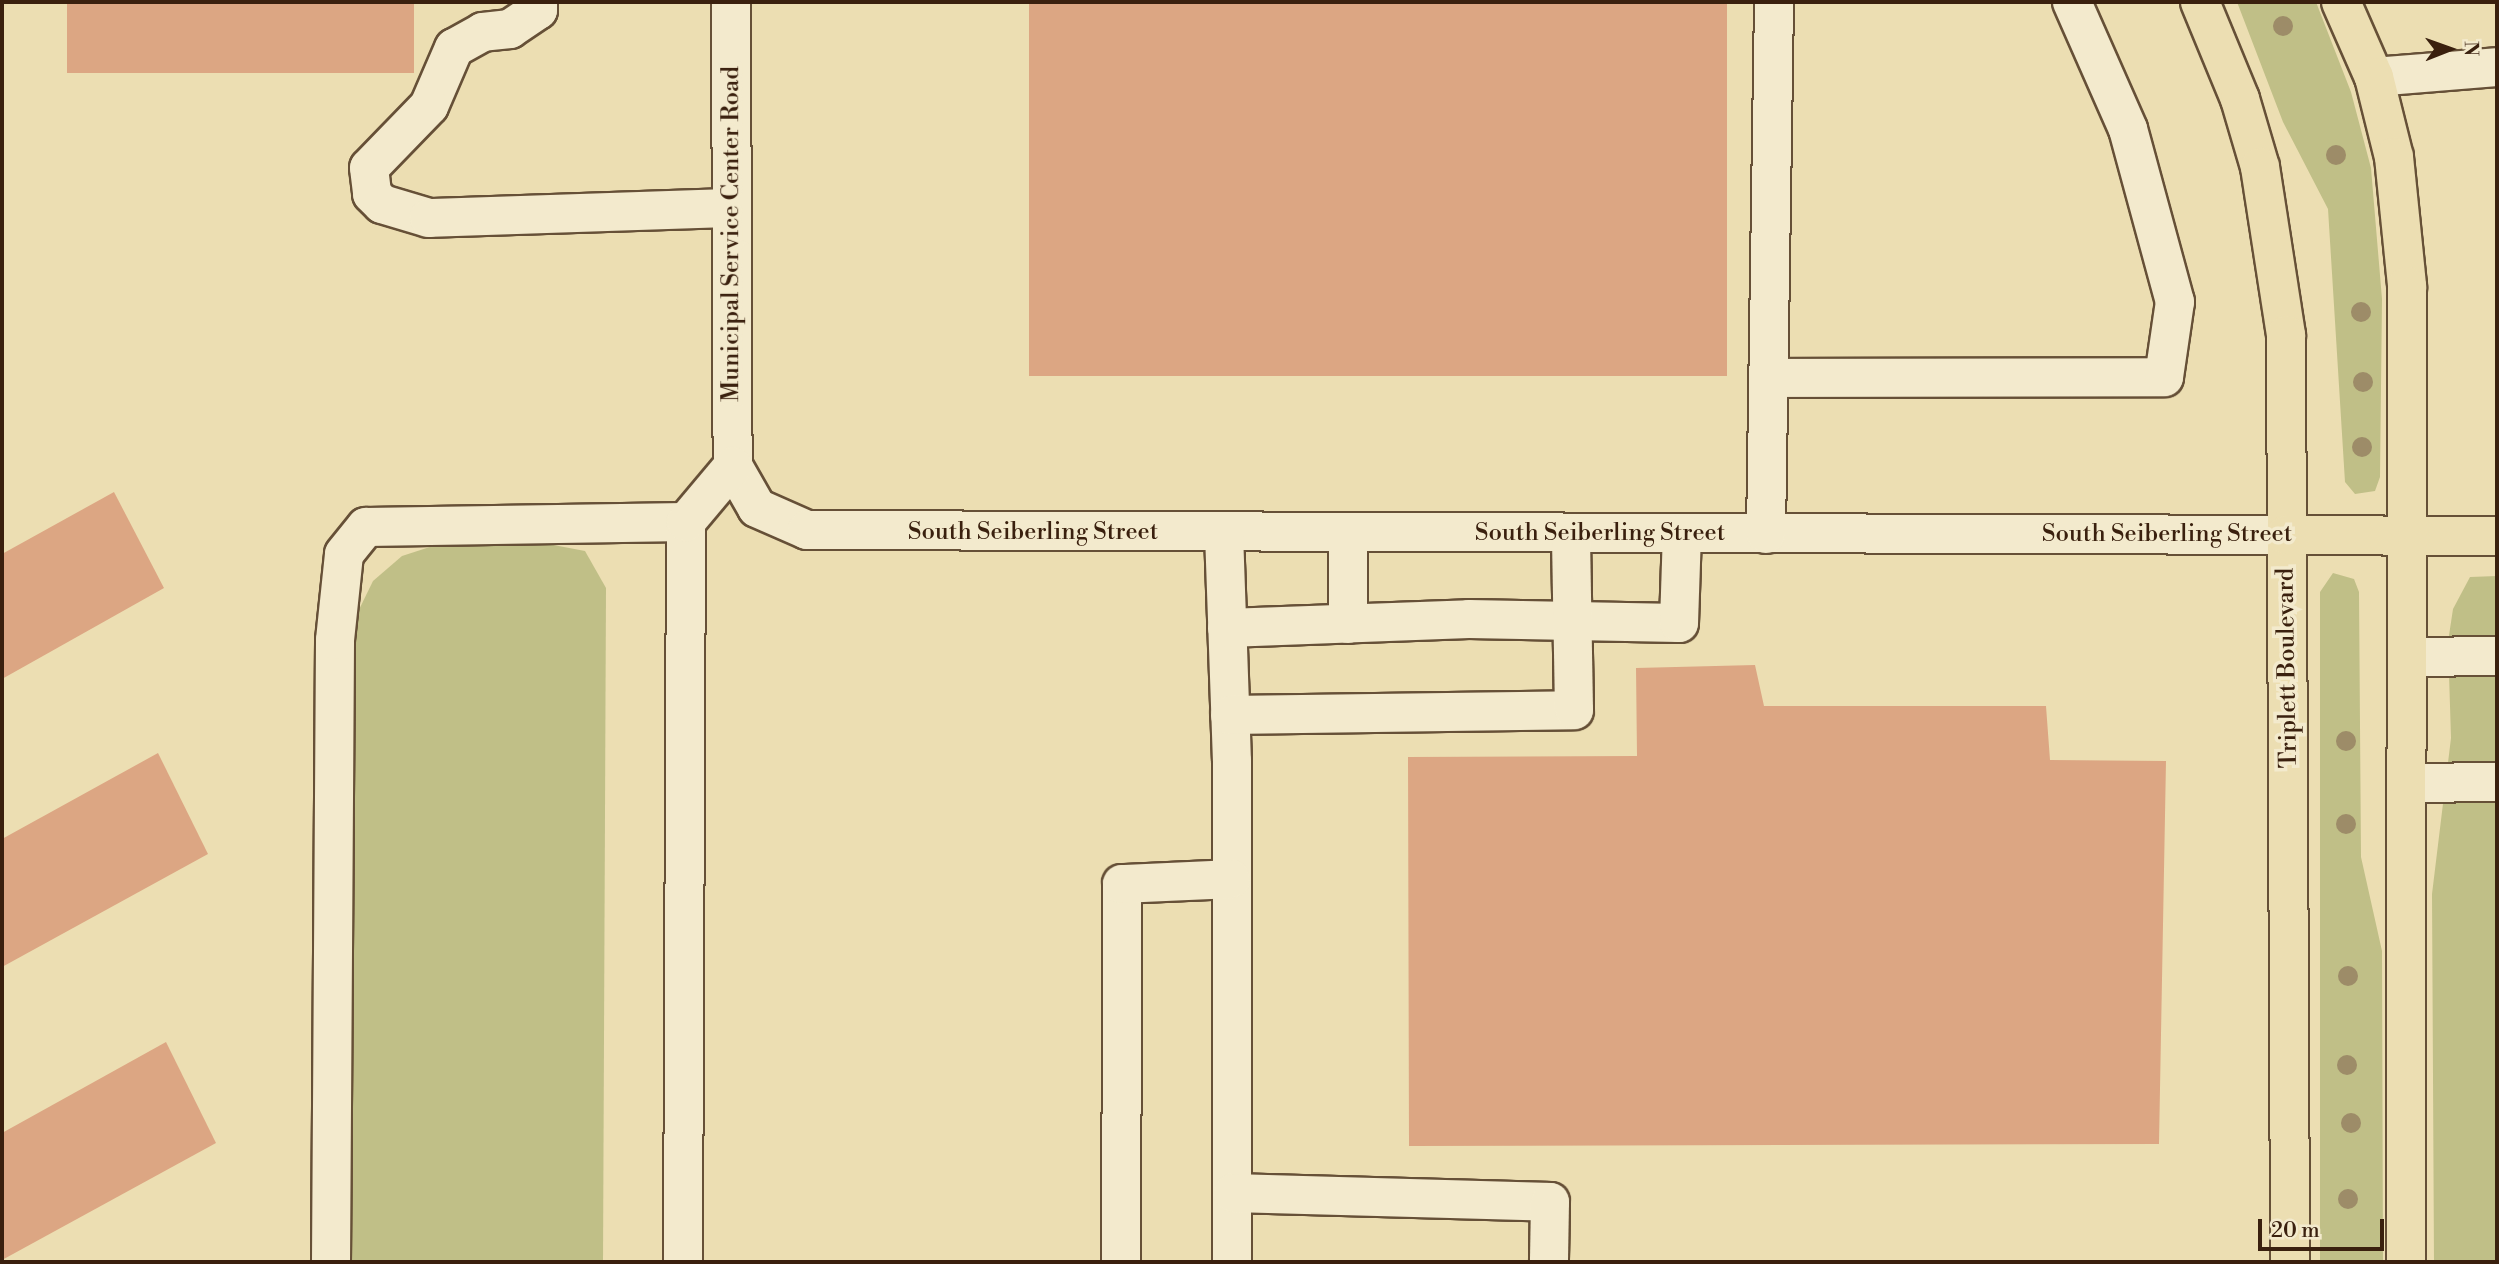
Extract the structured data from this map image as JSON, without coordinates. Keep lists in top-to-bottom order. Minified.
{"streets":{"main road":["South Seiberling Street","Triplett Boulevard"],"street":["Municipal Service Center Road"]},"crossings":[["Municipal Service Center Road","South Seiberling Street"],["South Seiberling Street","Triplett Boulevard"]],"scale_bar":"20 m","north":"right"}
